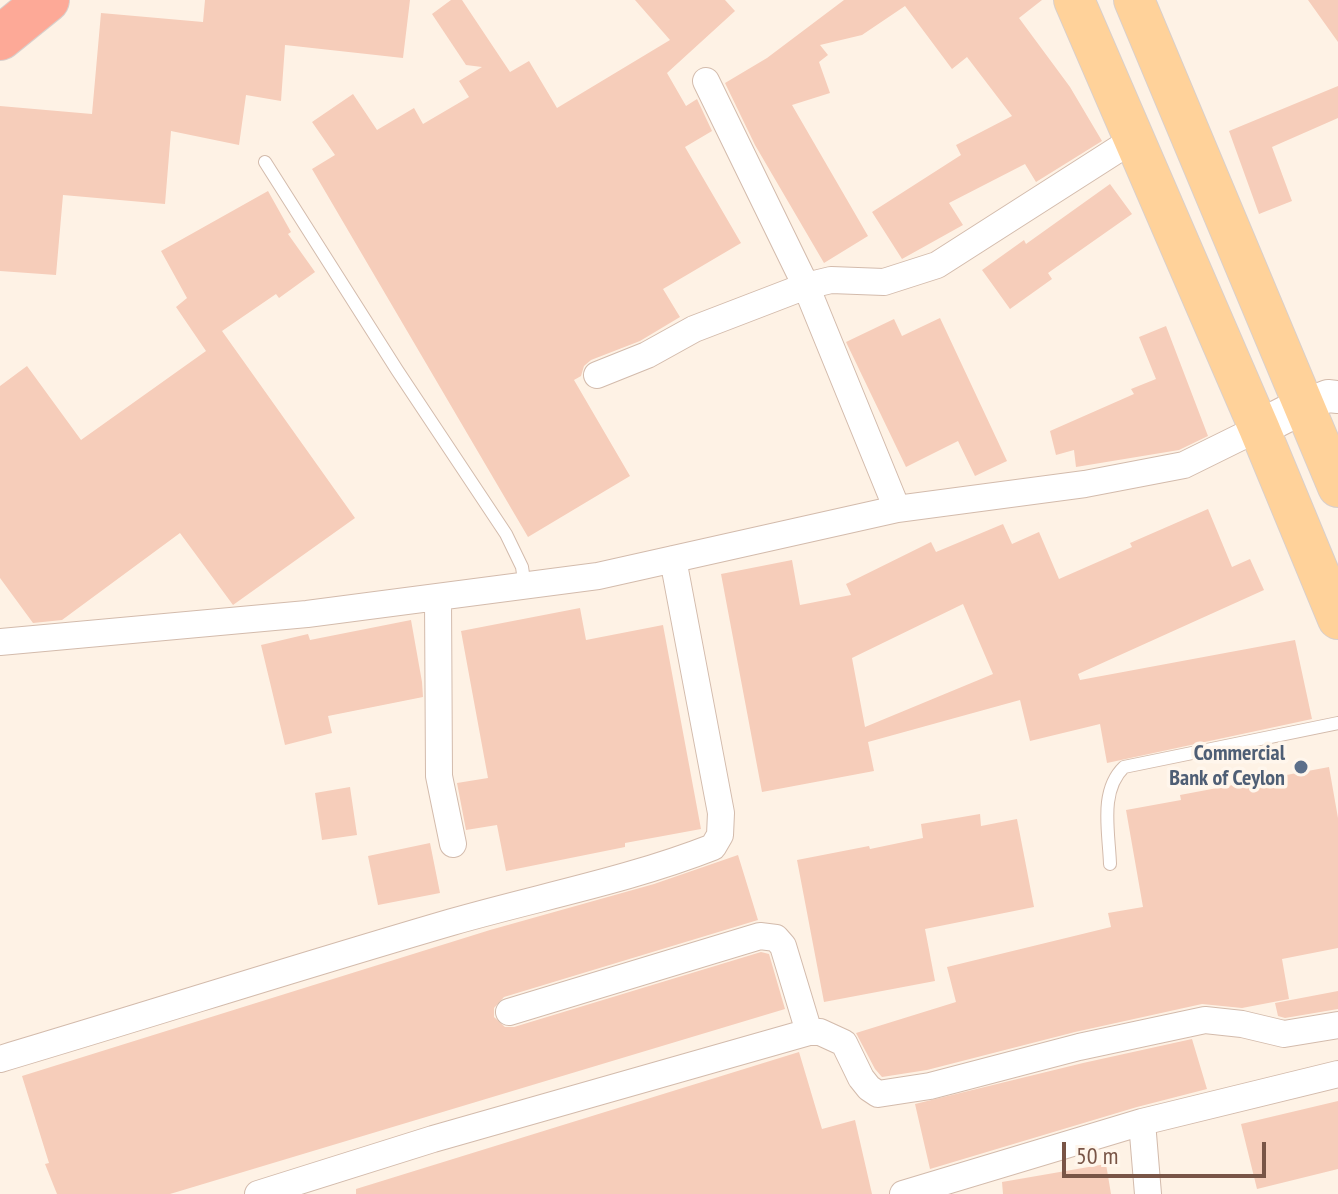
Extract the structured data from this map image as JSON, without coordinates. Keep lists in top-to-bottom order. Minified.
{"places":["Commercial Bank of Ceylon"],"scale_bar":"50 m"}
